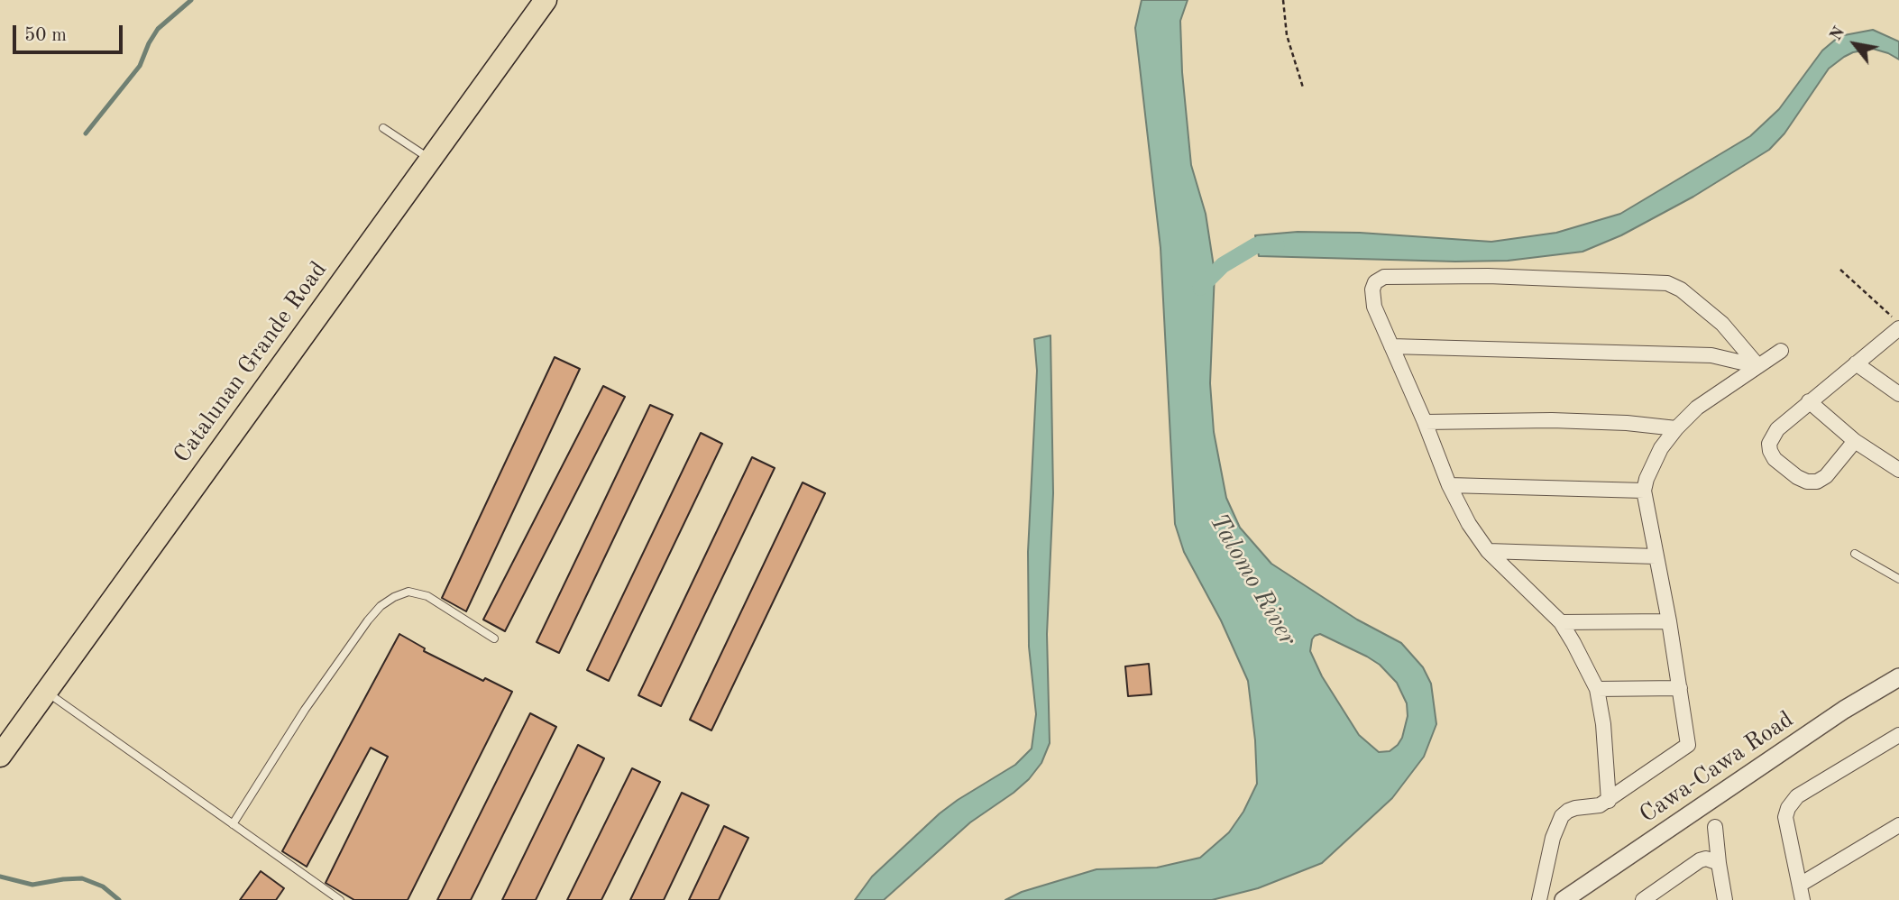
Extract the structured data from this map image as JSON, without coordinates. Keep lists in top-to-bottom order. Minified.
{"streets":{"main road":["Catalunan Grande Road"],"street":["Cawa-Cawa Road"]},"water":["Talomo River"],"scale_bar":"50 m","north":"top left"}
